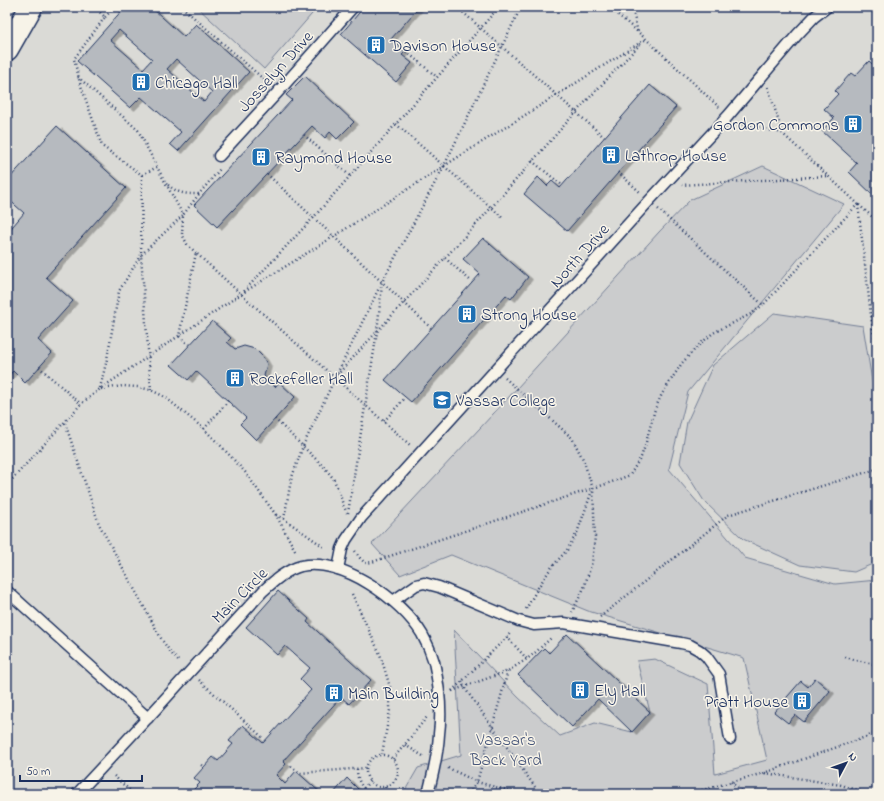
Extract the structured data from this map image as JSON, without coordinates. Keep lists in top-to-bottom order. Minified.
{"streets":{"lane":["Josselyn Drive","North Drive","Main Circle"]},"crossings":[["North Drive","Main Circle"]],"parks":["Vassar's Back Yard"],"places":{"building":["Davison House","Chicago Hall","Gordon Commons","Lathrop House","Raymond House","Strong House","Rockefeller Hall","Ely Hall","Main Building","Pratt House"],"school or university":["Vassar College"]},"scale_bar":"50 m","north":"top right"}
